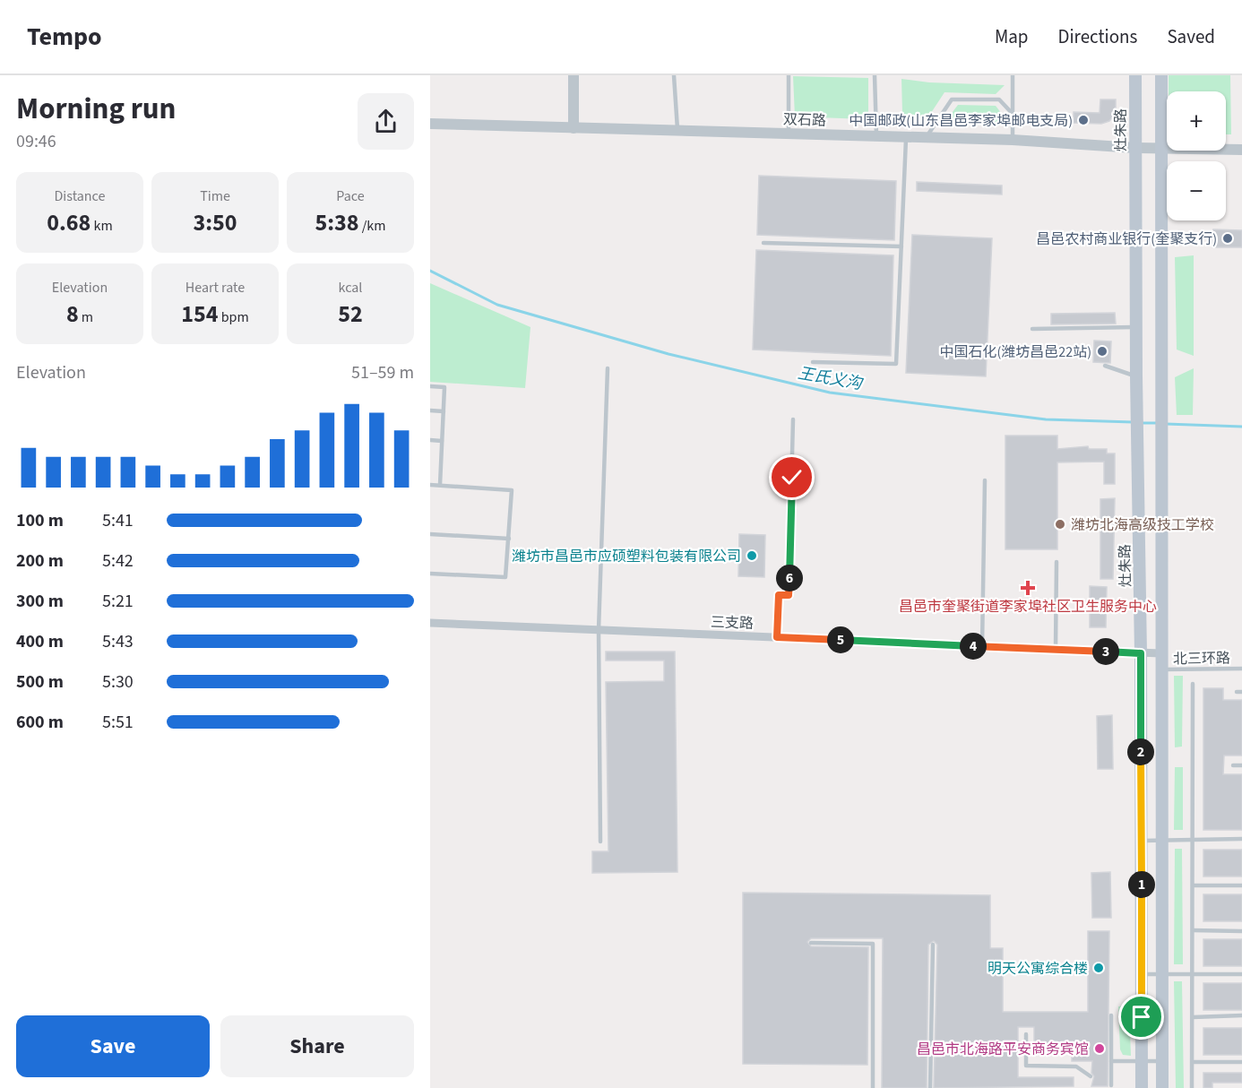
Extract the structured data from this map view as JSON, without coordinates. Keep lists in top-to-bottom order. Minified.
{"streets":{"main road":["灶朱路"],"street":["双石路","三支路"],"lane":["北三环路"]},"crossings":[["双石路","灶朱路"],["灶朱路","三支路"]],"water":["王氏义沟"],"places":{"other":["中国邮政(山东昌邑李家埠邮电支局)","昌邑农村商业银行(奎聚支行)","中国石化(潍坊昌邑22站)","潍坊北海高级技工学校","潍坊市昌邑市应硕塑料包装有限公司","明天公寓综合楼","昌邑市北海路平安商务宾馆"],"health":["昌邑市奎聚街道李家埠社区卫生服务中心"]},"page":{"header":"Tempo","nav":["Map","Directions","Saved"],"heading":["Morning run","09:46"],"map_buttons":["+","−"],"stats":[["Distance","0.68 km"],["Time","3:50"],["Pace","5:38 /km"],["Elevation","8 m"],["Heart rate","154 bpm"],["kcal","52"]],"chart":["Elevation","51–59 m"],"list":[{"name":"100 m","note":"5:41"},{"name":"200 m","note":"5:42"},{"name":"300 m","note":"5:21"},{"name":"400 m","note":"5:43"},{"name":"500 m","note":"5:30"},{"name":"600 m","note":"5:51"}],"pins":["6","5","4","3","2","1"],"buttons":["Save","Share"]}}
